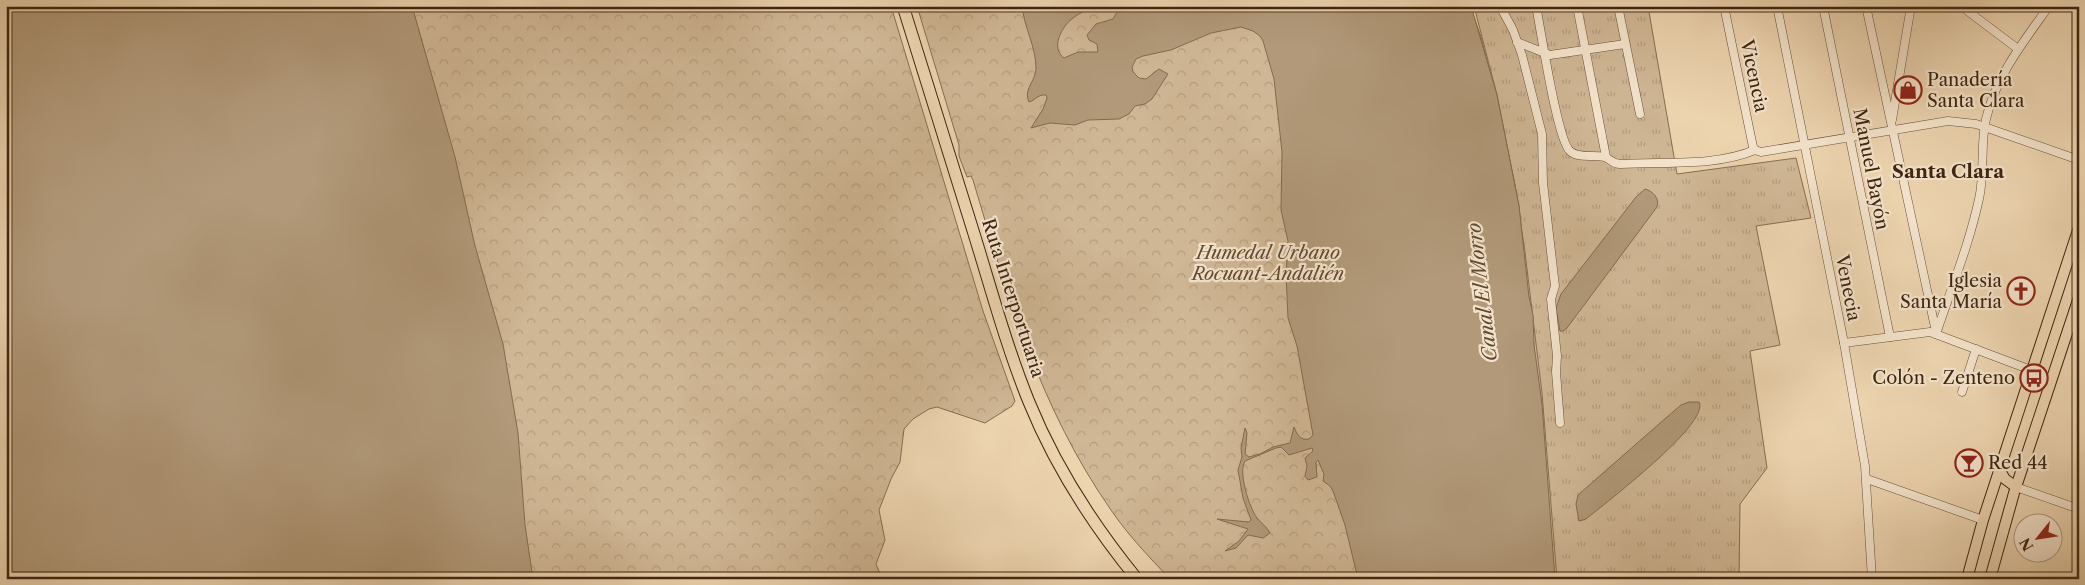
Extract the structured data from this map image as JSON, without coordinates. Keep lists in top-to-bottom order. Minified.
{"streets":{"highway":["Ruta Interportuaria"],"street":["Vicencia","Manuel Bayón","Venecia"]},"districts":["Santa Clara"],"water":["Canal El Morro"],"parks":["Humedal Urbano Rocuant-Andalién"],"places":{"shop":["Panadería Santa Clara"],"church":["Iglesia Santa María"],"bus stop":["Colón - Zenteno"],"bar":["Red 44"]},"north":"bottom left"}
